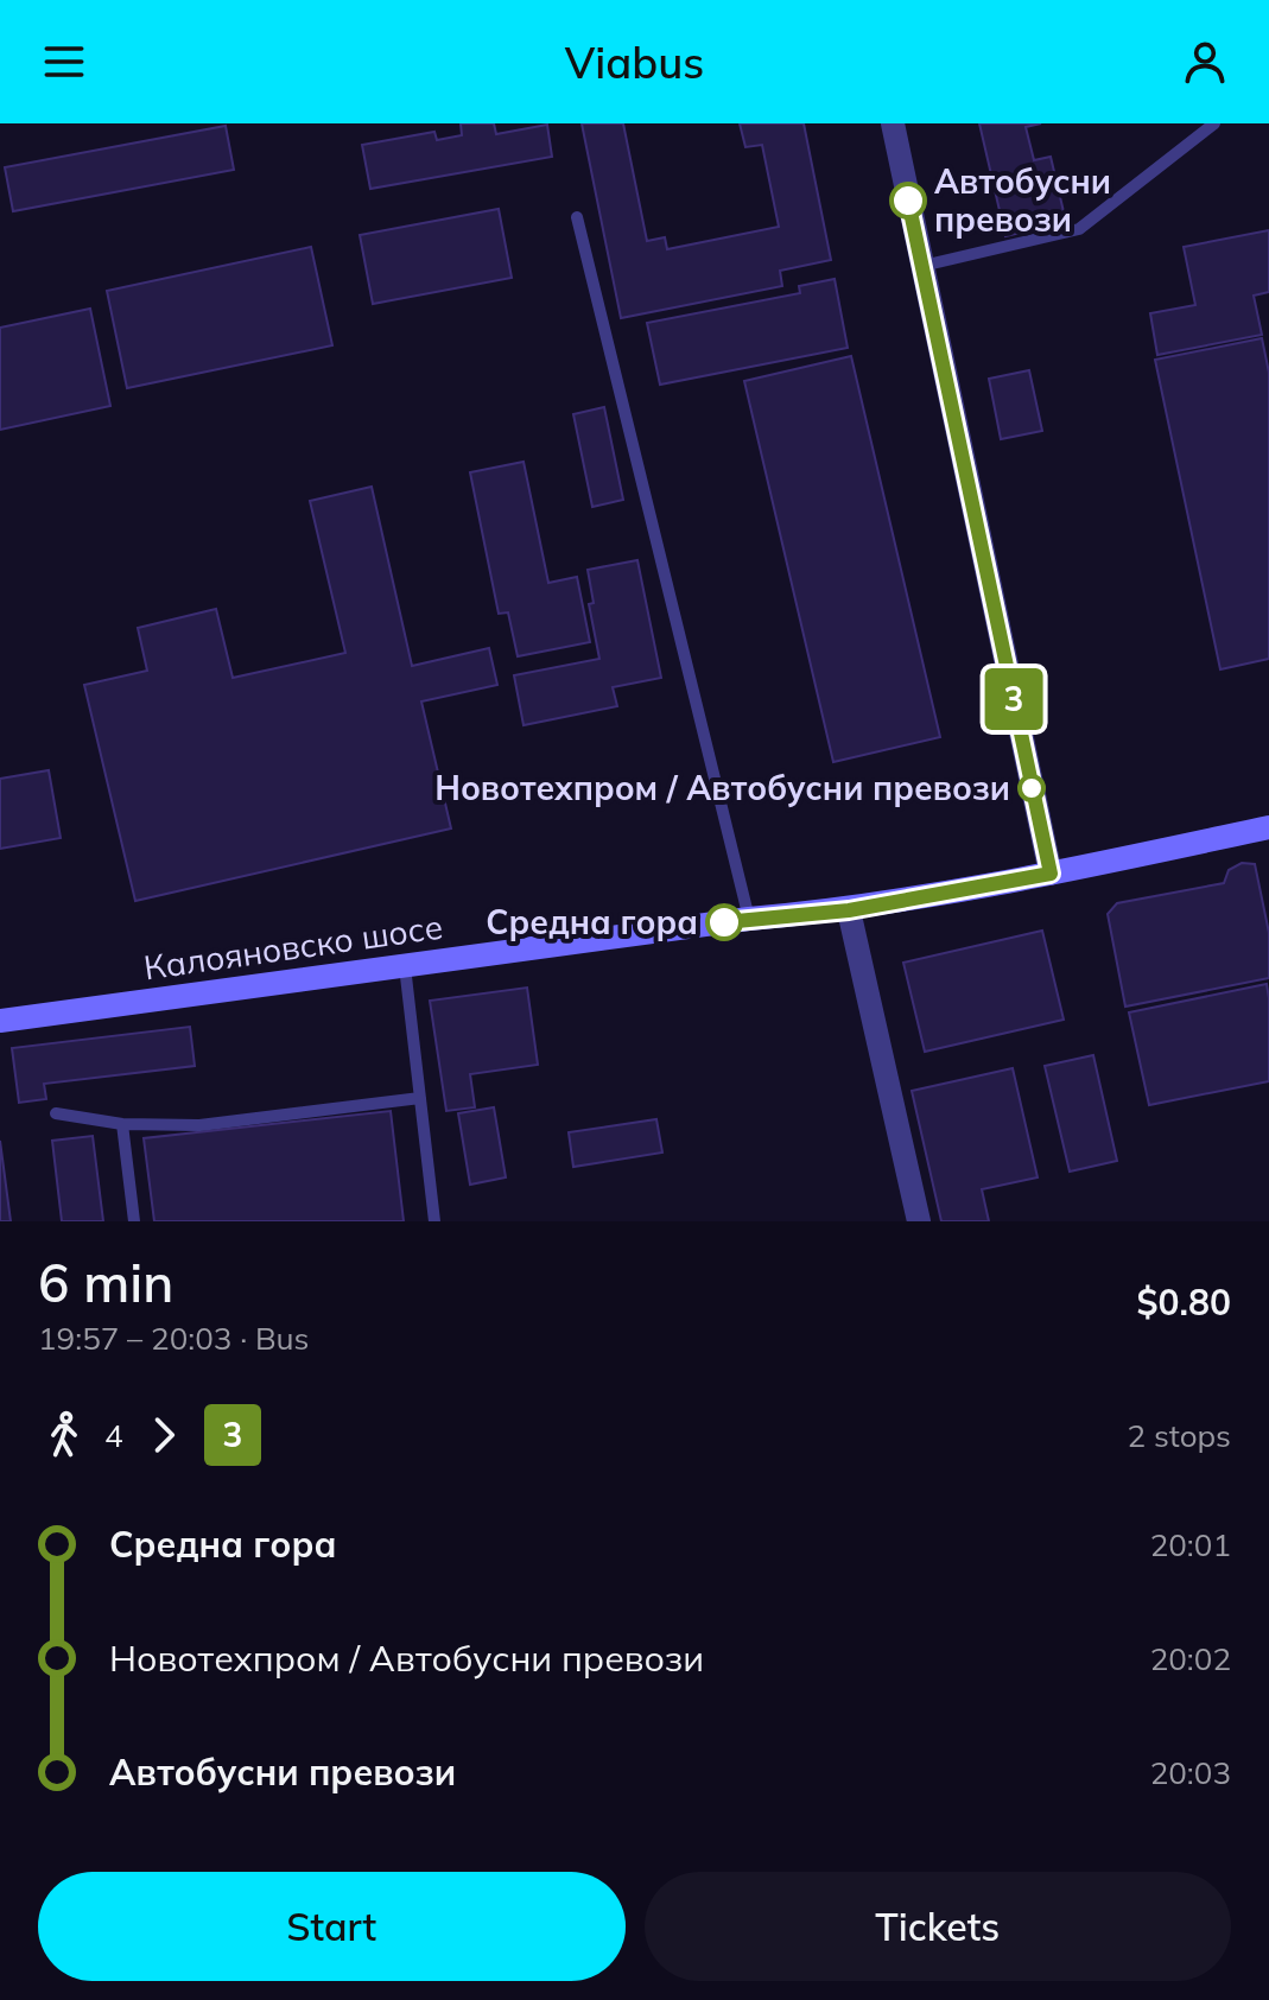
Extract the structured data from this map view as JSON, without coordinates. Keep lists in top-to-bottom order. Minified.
{"streets":{"street":["Калояновско шосе"]},"places":["Автобусни превози","Новотехпром / Автобусни превози","Средна гора"],"lines":["bus line 3"],"page":{"header":"Viabus","on_map":"3","heading":["6 min","19:57 – 20:03 · Bus","$0.80"],"legs":["4","3","2 stops"],"list":[{"name":"Средна гора","value":"20:01"},{"name":"Новотехпром / Автобусни превози","value":"20:02"},{"name":"Автобусни превози","value":"20:03"}],"buttons":["Start","Tickets"]}}
